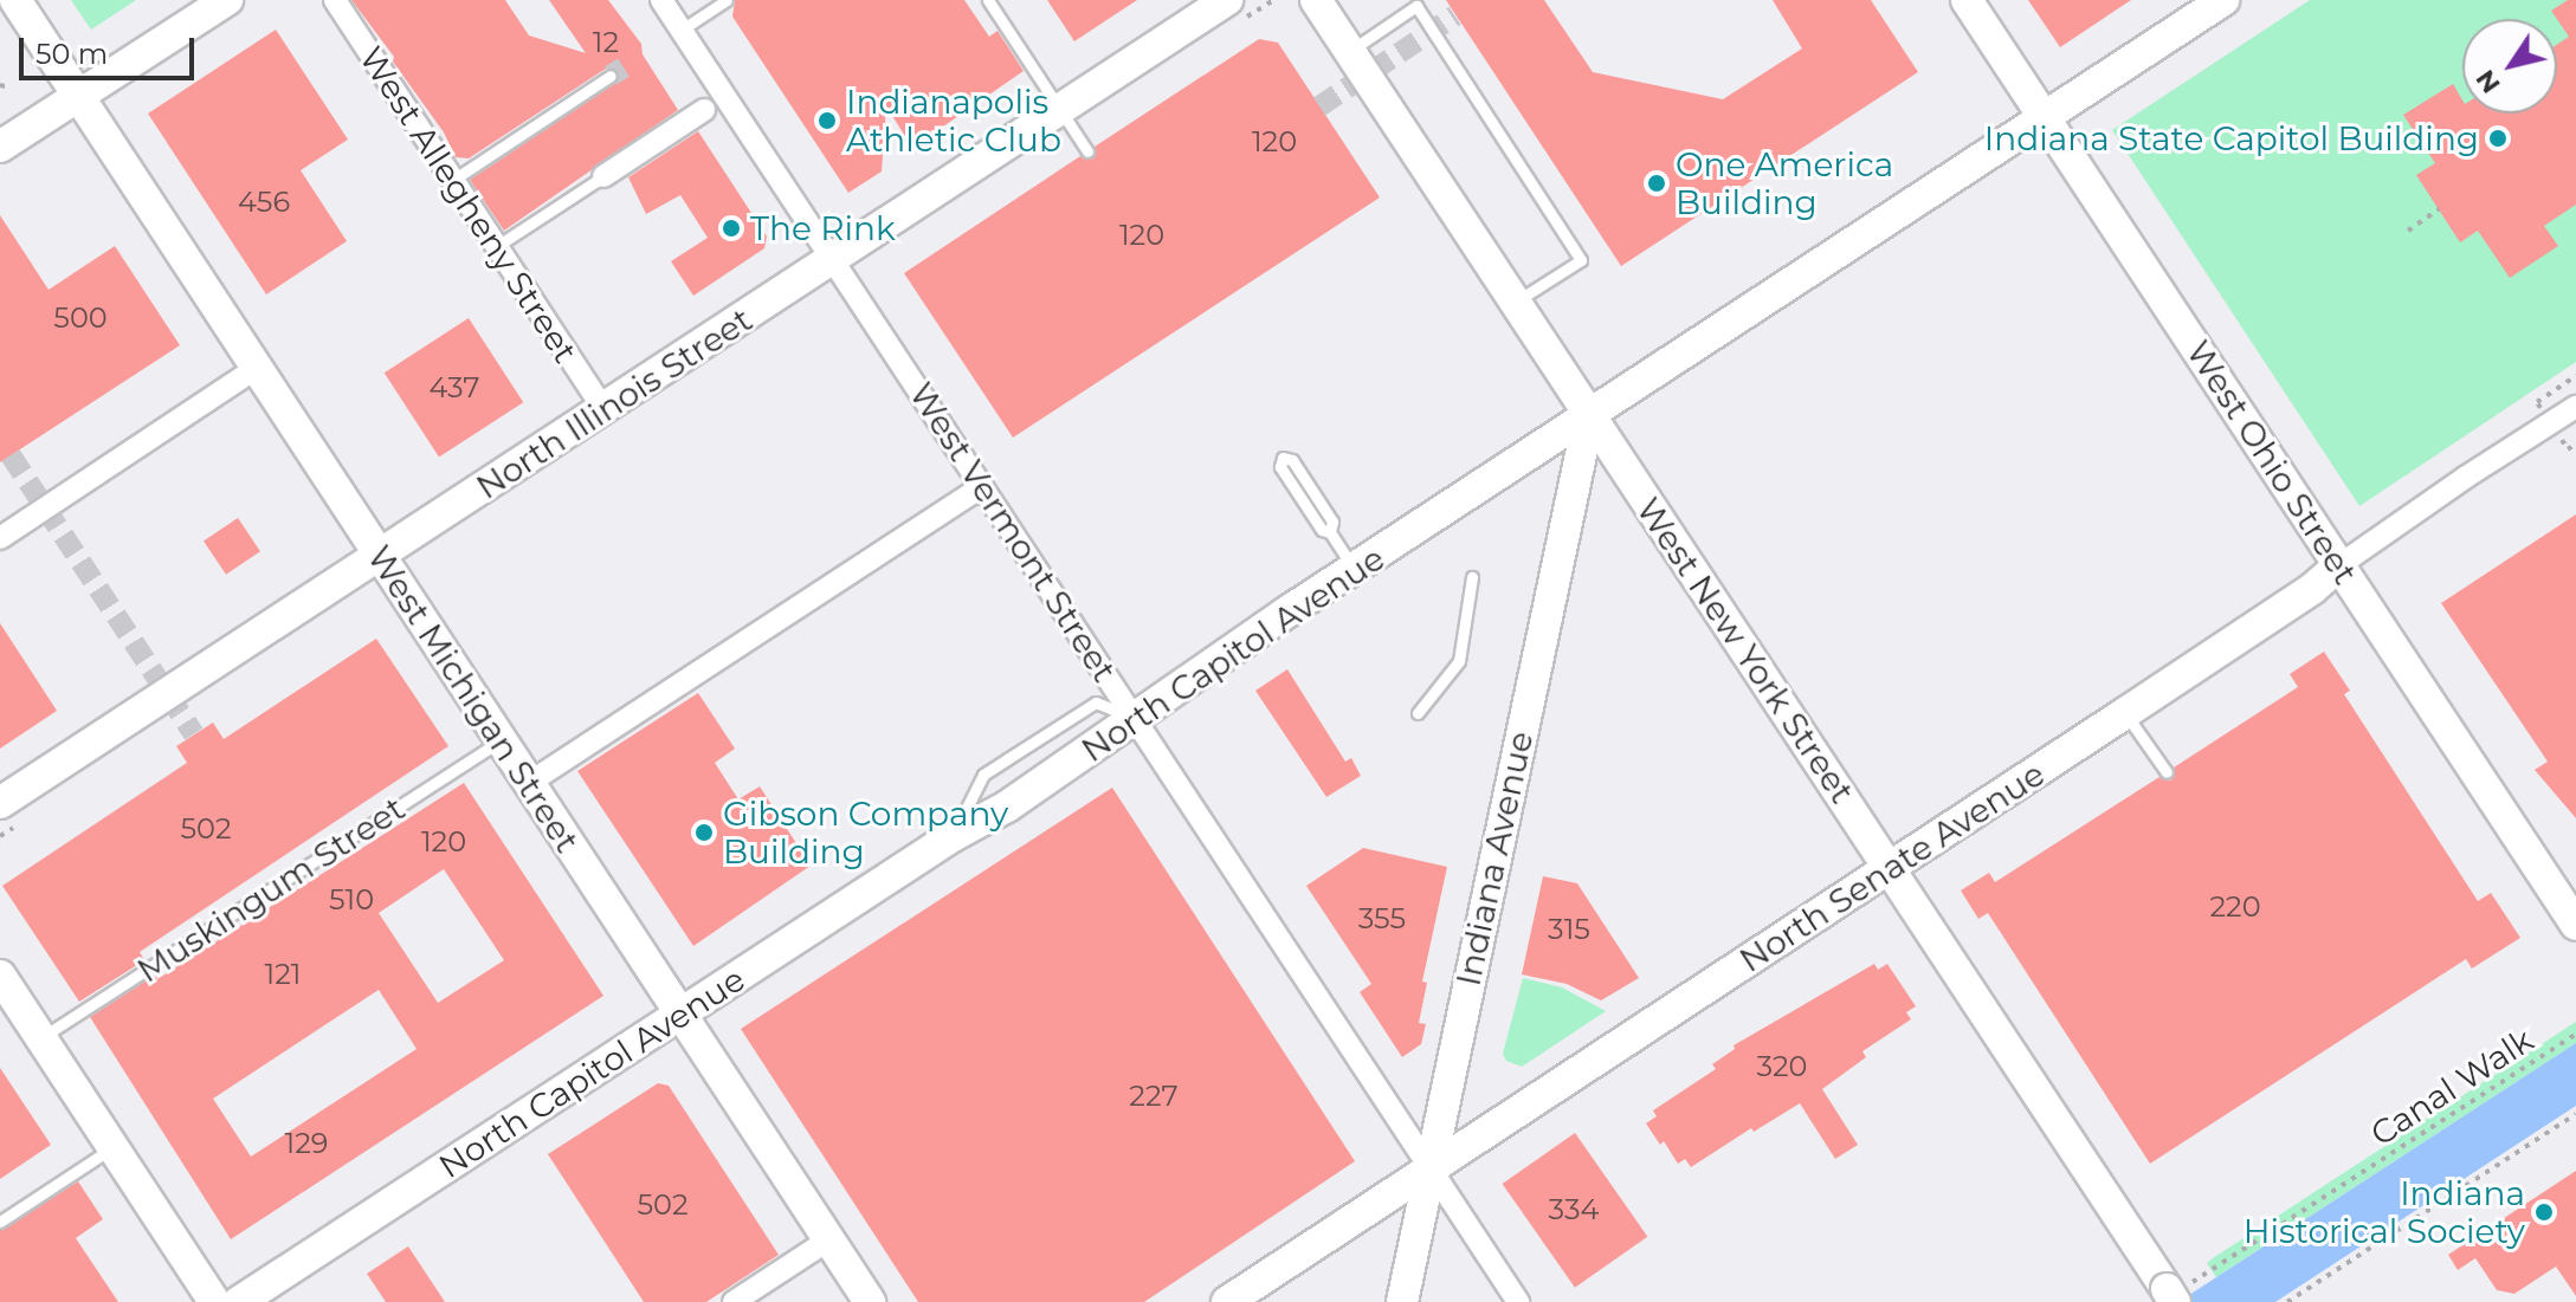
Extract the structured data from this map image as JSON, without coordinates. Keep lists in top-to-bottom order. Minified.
{"streets":{"main road":["North Illinois Street","West Ohio Street","West New York Street","North Capitol Avenue","West Michigan Street","Indiana Avenue","North Senate Avenue"],"street":["West Allegheny Street","West Vermont Street"],"lane":["Muskingum Street"],"path":["Canal Walk"]},"crossings":[["West Allegheny Street","North Illinois Street"],["North Illinois Street","West Vermont Street"],["North Illinois Street","West Michigan Street"],["West Ohio Street","North Capitol Avenue"],["West Ohio Street","North Senate Avenue"],["West Vermont Street","North Capitol Avenue"],["West Vermont Street","Indiana Avenue"],["West Vermont Street","North Senate Avenue"],["West New York Street","North Capitol Avenue"],["West New York Street","Indiana Avenue"],["West New York Street","North Senate Avenue"],["West New York Street","Canal Walk"],["North Capitol Avenue","West Michigan Street"],["North Capitol Avenue","Indiana Avenue"],["West Michigan Street","Muskingum Street"],["Indiana Avenue","North Senate Avenue"]],"places":["Indianapolis Athletic Club","Indiana State Capitol Building","One America Building","The Rink","Gibson Company Building","Indiana Historical Society"],"house_numbers":["12","120","456","120","500","437","502","120","510","220","355","315","121","320","227","129","502","334"],"scale_bar":"50 m","north":"bottom left"}
